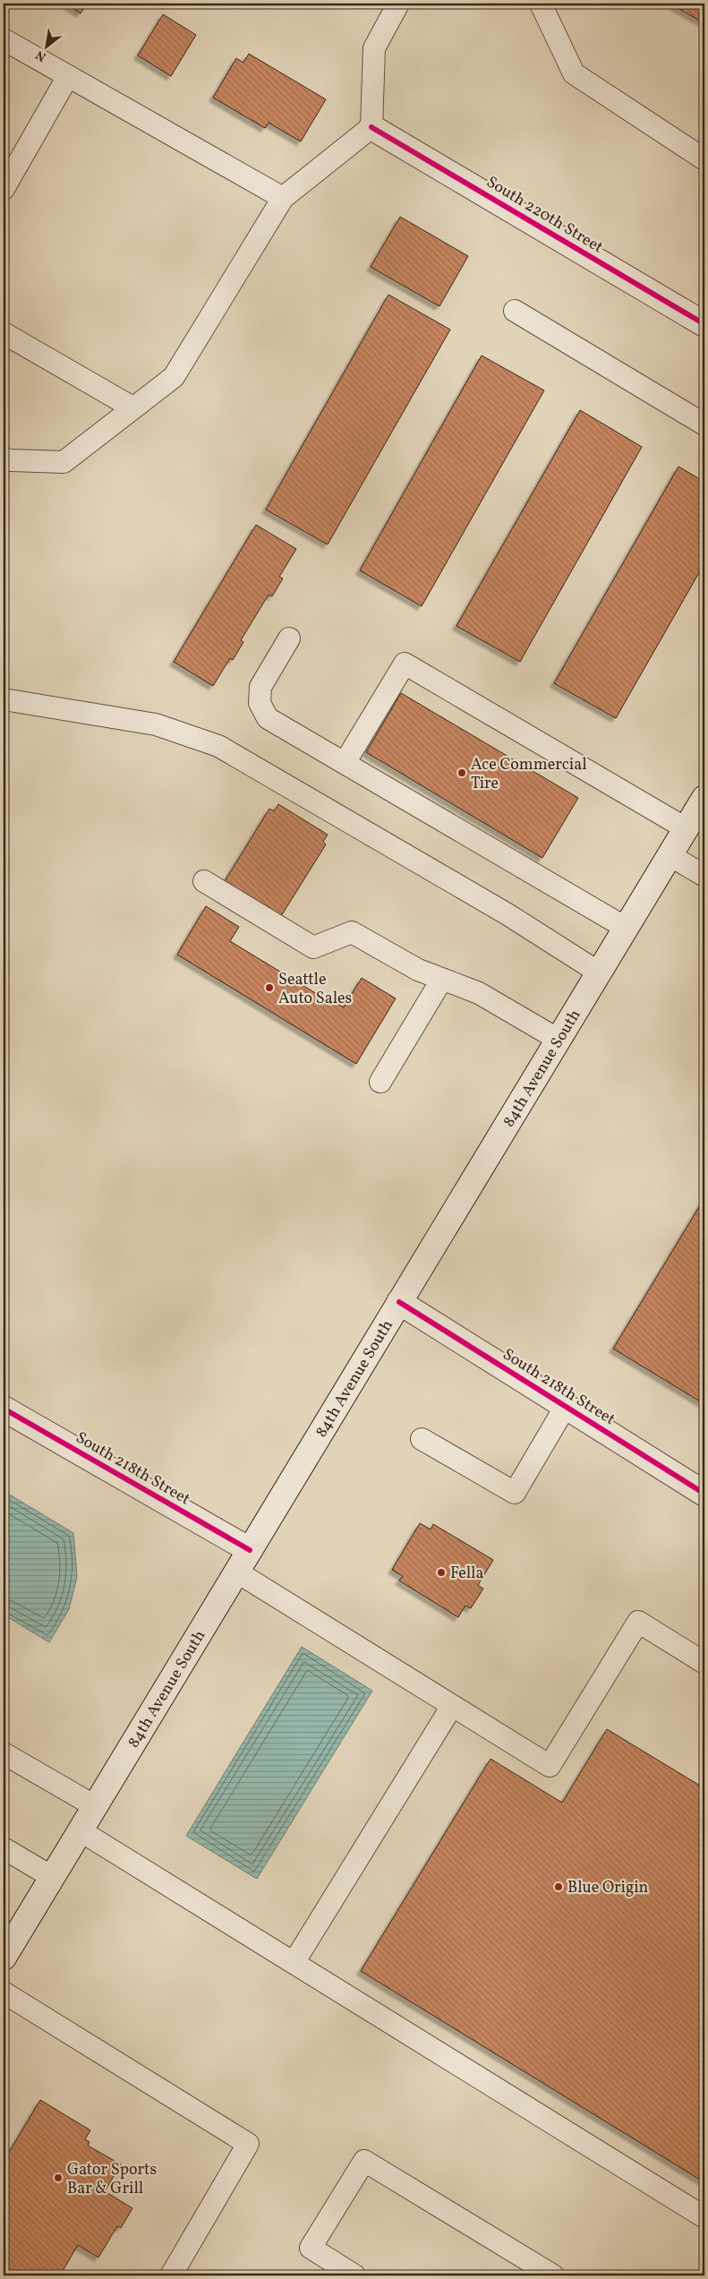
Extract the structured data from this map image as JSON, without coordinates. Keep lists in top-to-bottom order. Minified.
{"streets":{"main road":["South 220th Street","84th Avenue South","South 218th Street"]},"crossings":[["84th Avenue South","South 218th Street"]],"places":["Ace Commercial Tire","Seattle Auto Sales","Fella","Blue Origin","Gator Sports Bar & Grill"],"north":"bottom left"}
